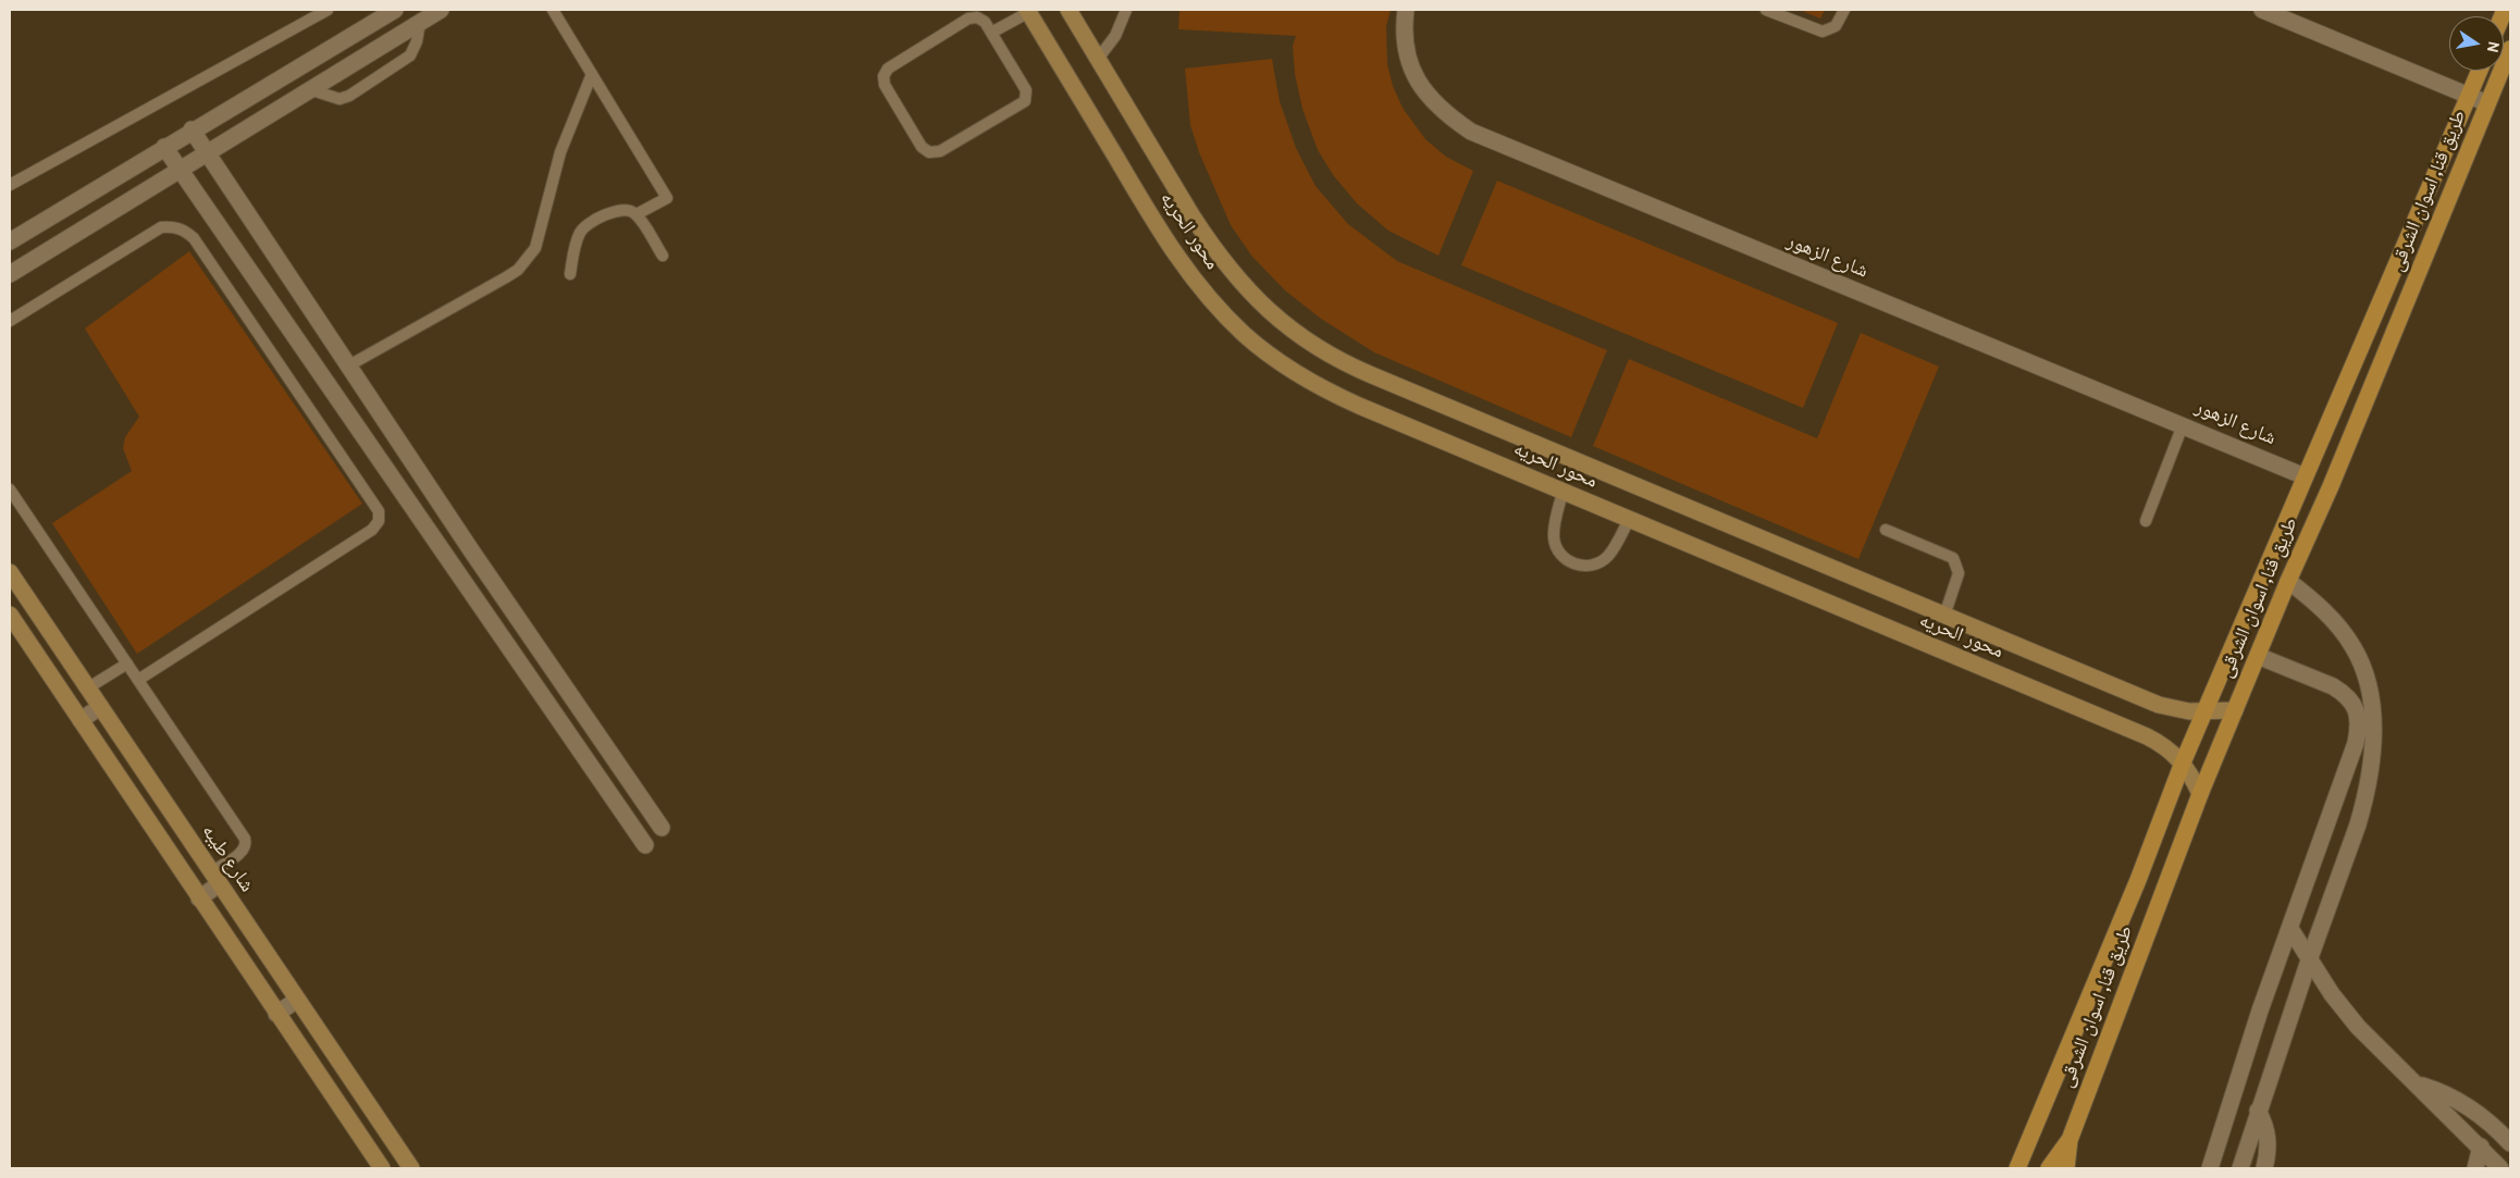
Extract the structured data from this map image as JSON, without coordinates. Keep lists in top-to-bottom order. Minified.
{"streets":{"main road":["طريق قنا, اسوان الشرقى","محور الحريه","شارع طيبه"],"street":["شارع الزهور"]},"crossings":[["طريق قنا, اسوان الشرقى","محور الحريه"],["طريق قنا, اسوان الشرقى","شارع الزهور"]],"north":"right"}
